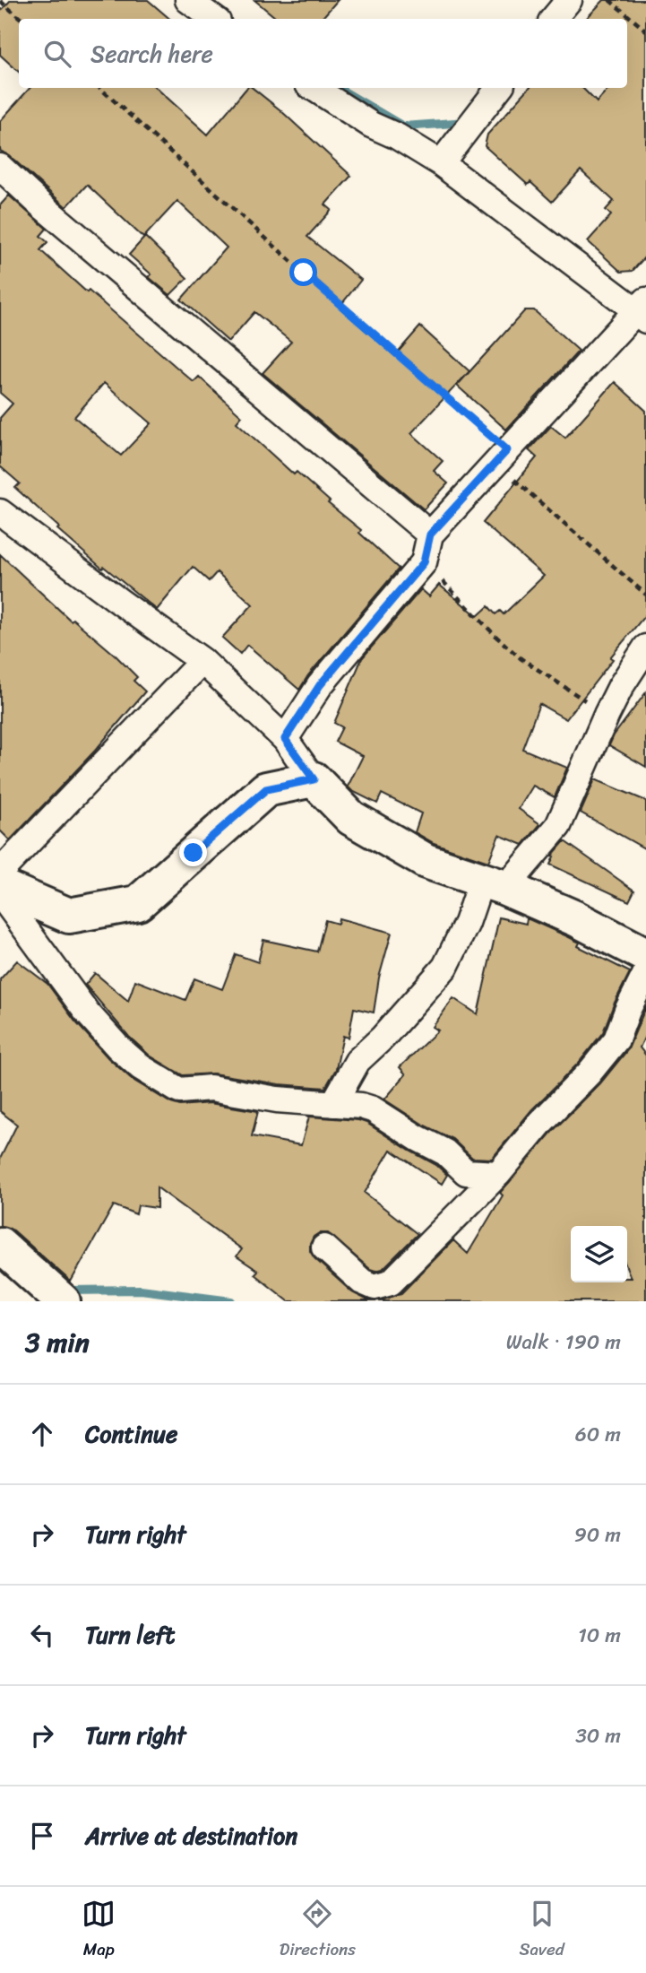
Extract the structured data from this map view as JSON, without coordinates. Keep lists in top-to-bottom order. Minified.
{"page":{"search":"Search here","heading":["3 min","Walk · 190 m"],"list":[["Continue","60 m"],["Turn right","90 m"],["Turn left","10 m"],["Turn right","30 m"],"Arrive at destination"],"nav":["Map","Directions","Saved"]}}
